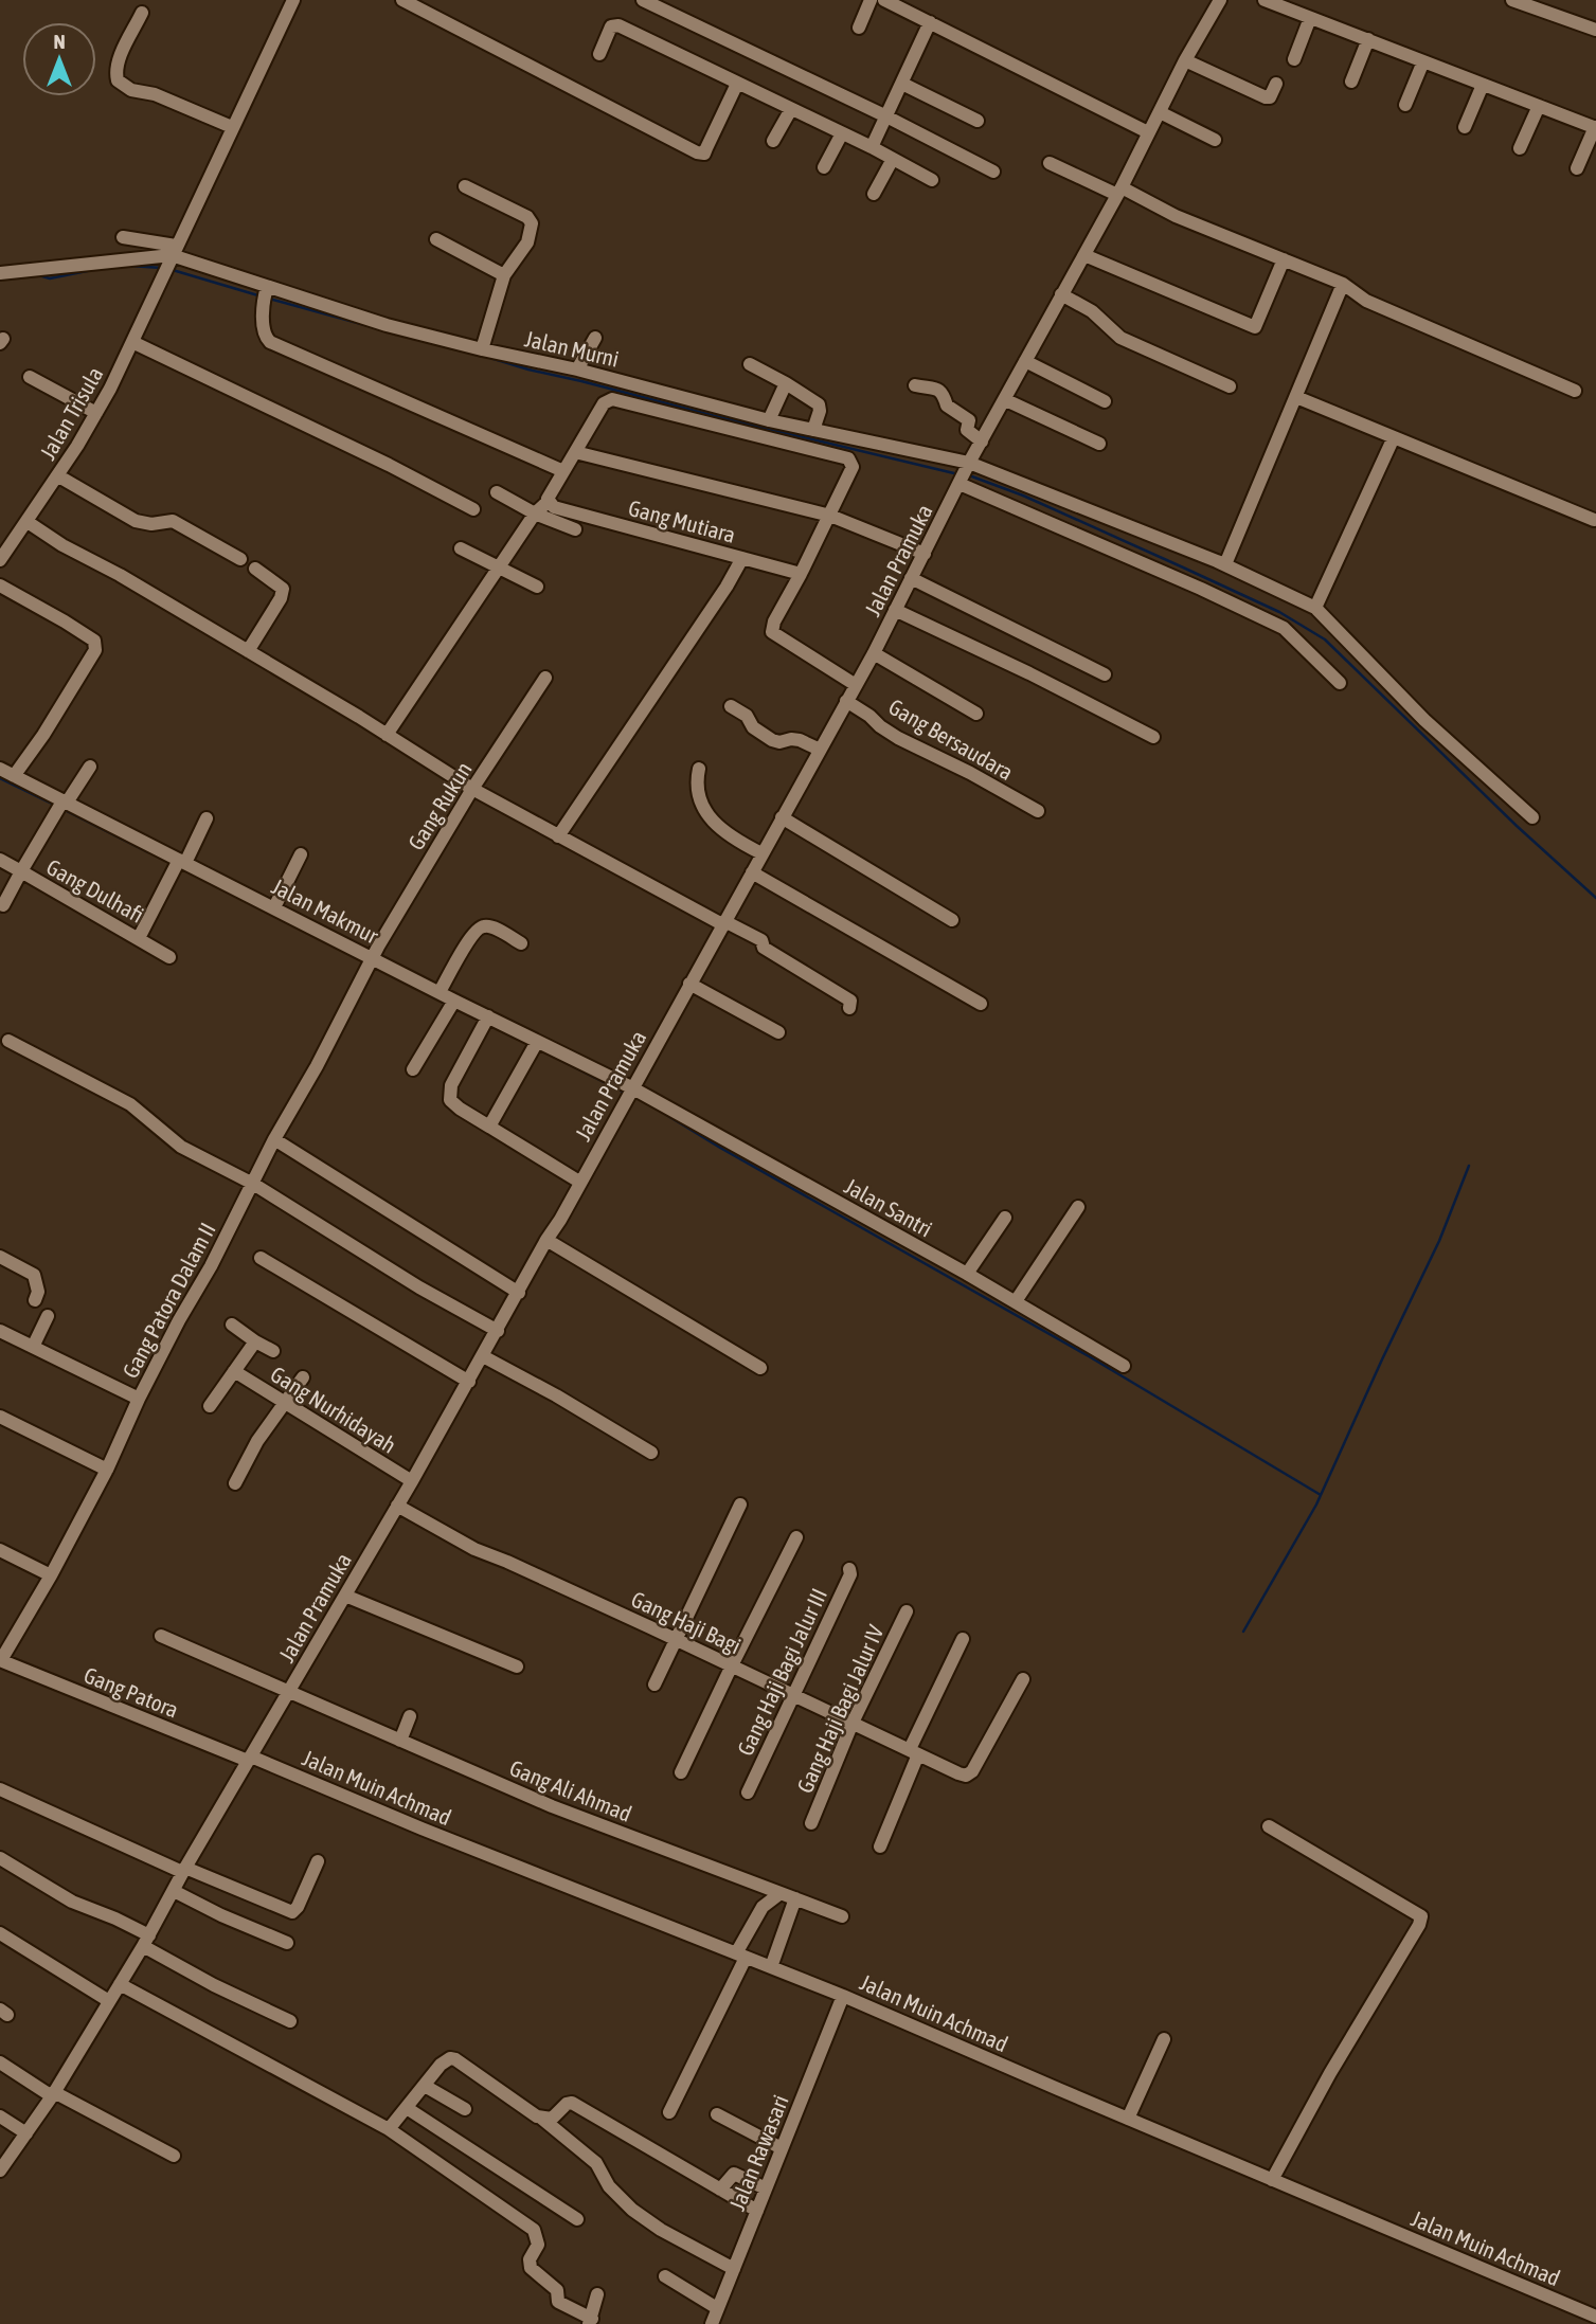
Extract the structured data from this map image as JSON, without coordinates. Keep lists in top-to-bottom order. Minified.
{"streets":{"street":["Jalan Murni","Jalan Trisula","Gang Mutiara","Jalan Pramuka","Gang Bersaudara","Gang Rukun","Gang Dulhafi","Jalan Makmur","Jalan Santri","Gang Patora Dalam II","Gang Nurhidayah","Gang Haji Bagi","Gang Haji Bagi Jalur III","Gang Patora","Gang Haji Bagi Jalur IV","Jalan Muin Achmad","Gang Ali Ahmad","Jalan Rawasari"]},"crossings":[["Jalan Murni","Jalan Trisula"],["Jalan Murni","Jalan Pramuka"],["Gang Mutiara","Jalan Pramuka"],["Jalan Pramuka","Gang Bersaudara"],["Jalan Pramuka","Jalan Makmur"],["Jalan Pramuka","Jalan Santri"],["Jalan Pramuka","Gang Nurhidayah"],["Jalan Pramuka","Gang Haji Bagi"],["Jalan Pramuka","Gang Patora"],["Jalan Pramuka","Jalan Muin Achmad"],["Jalan Pramuka","Gang Ali Ahmad"],["Gang Rukun","Jalan Makmur"],["Gang Rukun","Gang Patora Dalam II"],["Gang Dulhafi","Jalan Makmur"],["Jalan Makmur","Jalan Santri"],["Jalan Makmur","Gang Patora Dalam II"],["Gang Patora Dalam II","Gang Patora"],["Gang Haji Bagi","Gang Haji Bagi Jalur III"],["Gang Haji Bagi","Gang Haji Bagi Jalur IV"],["Gang Patora","Jalan Muin Achmad"],["Jalan Muin Achmad","Jalan Rawasari"]],"north":"top"}
